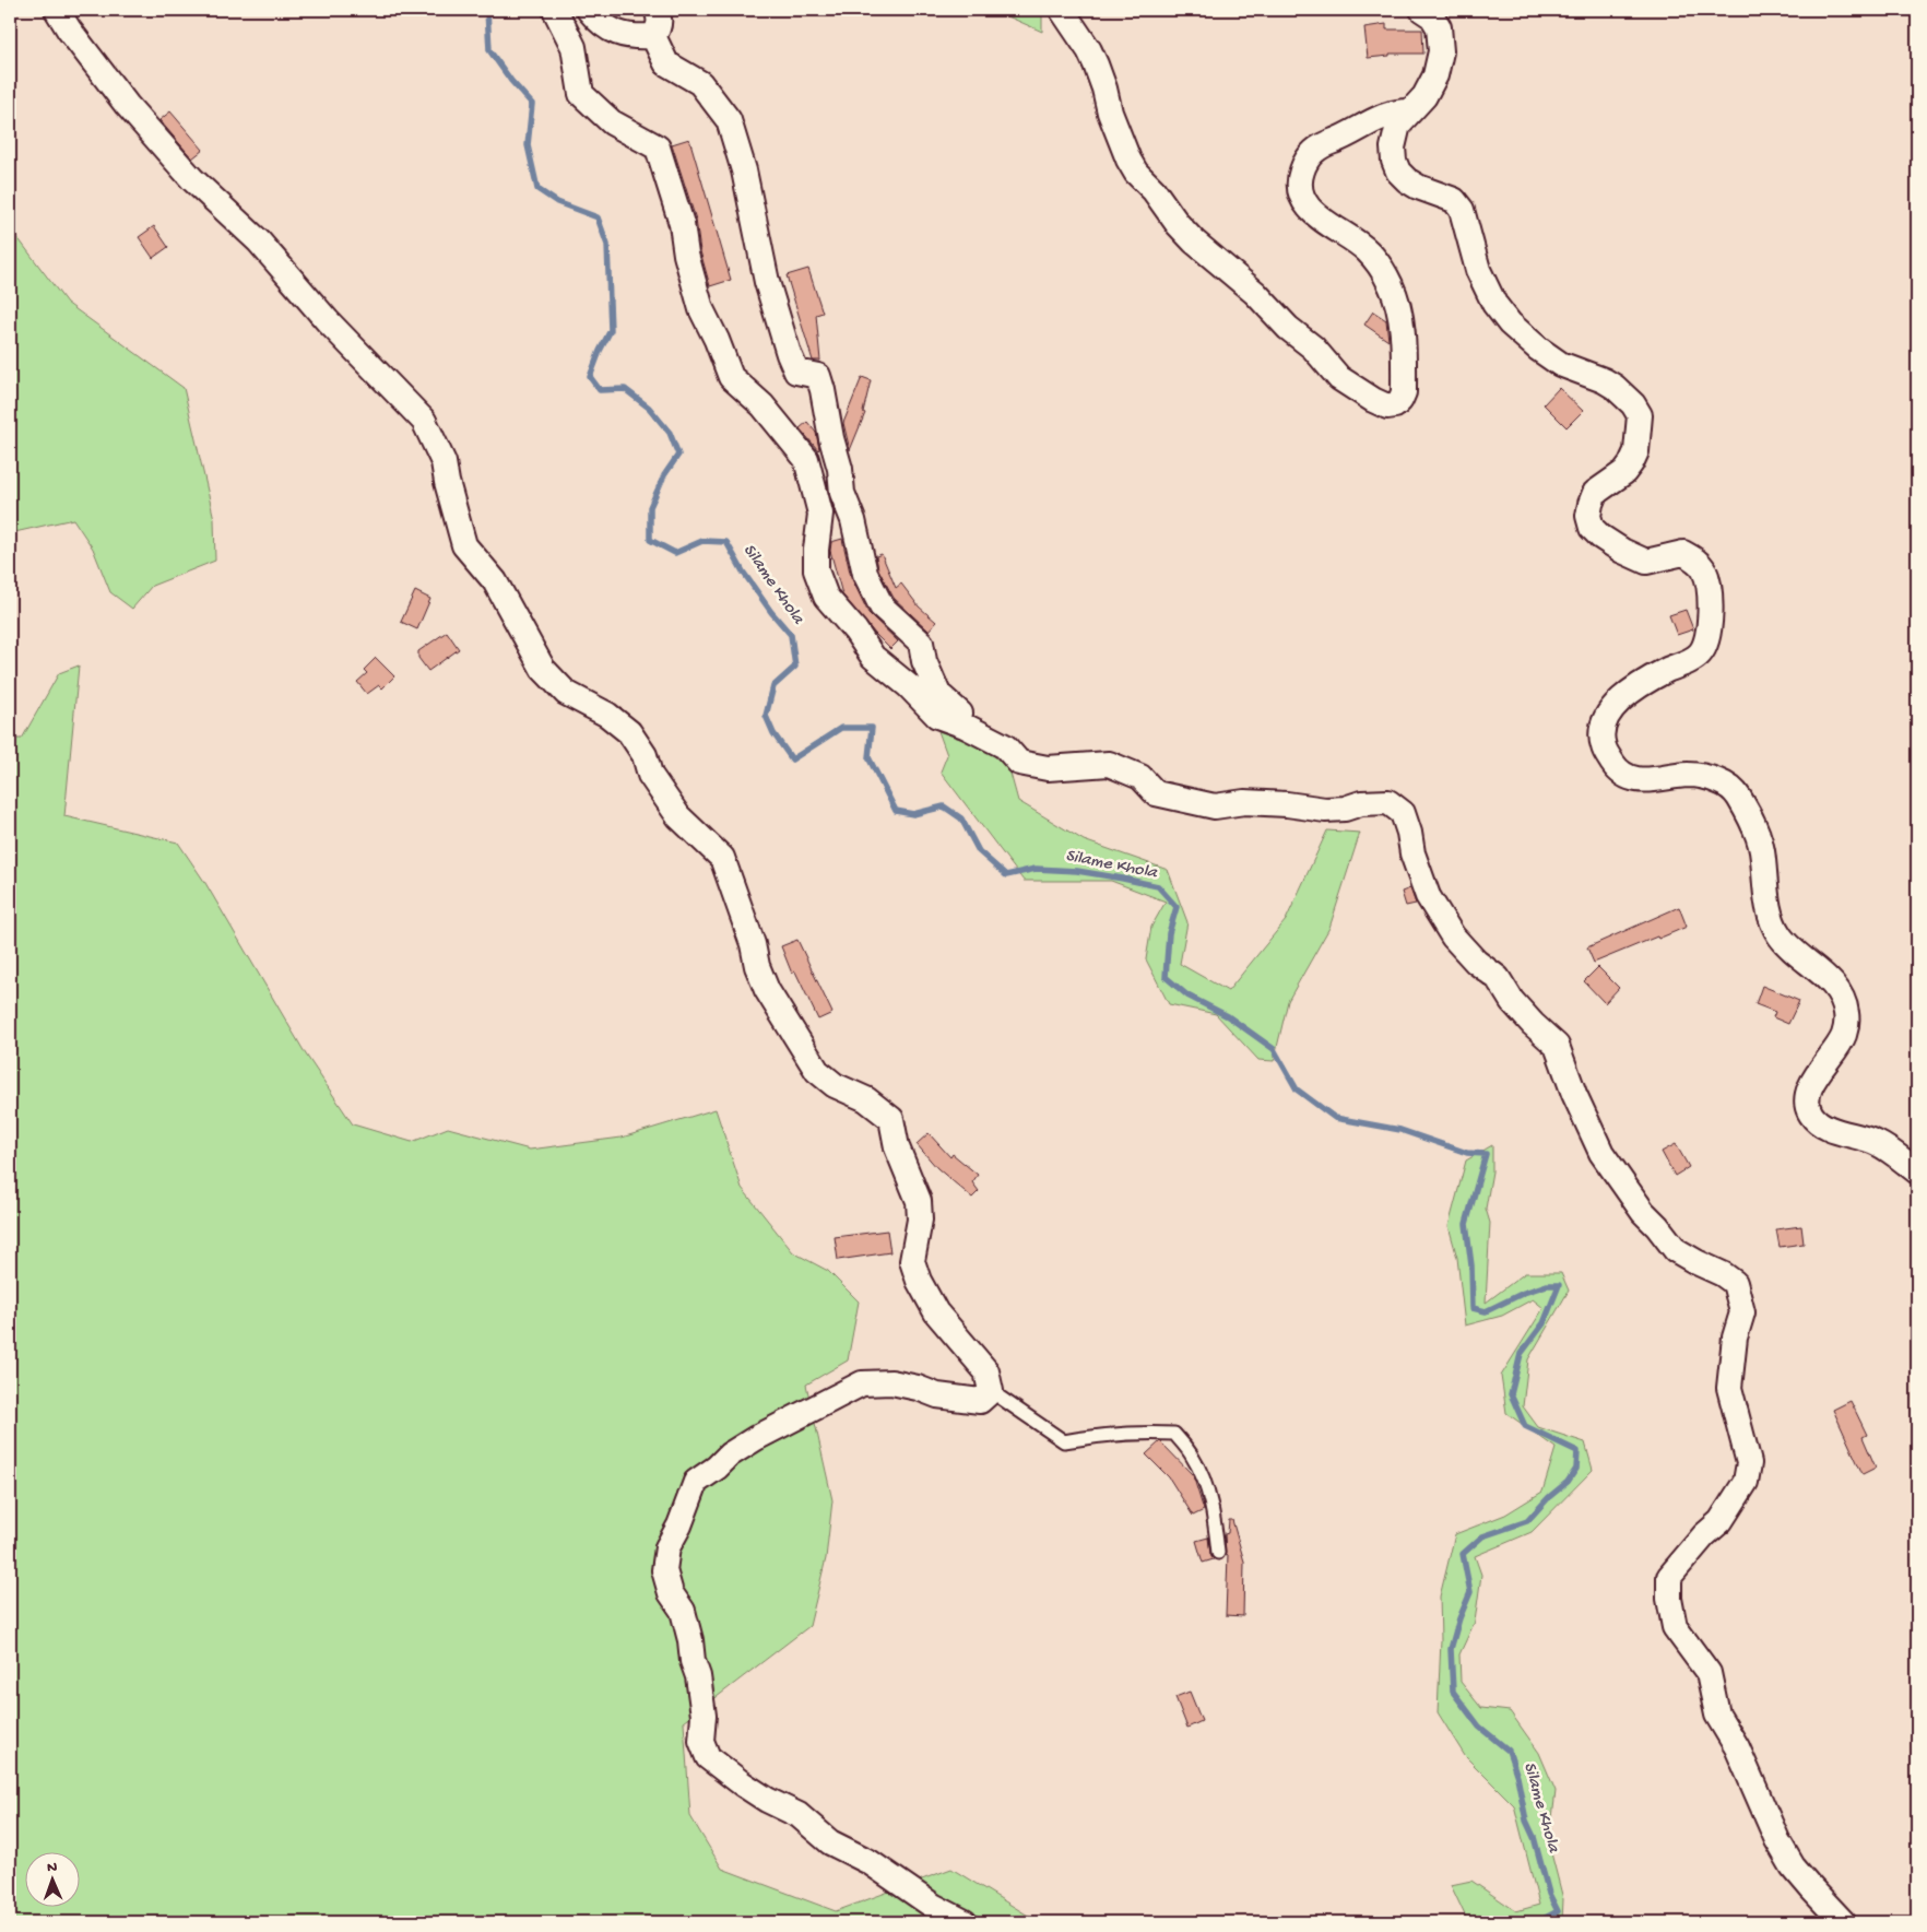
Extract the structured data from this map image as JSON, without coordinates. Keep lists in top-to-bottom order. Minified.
{"water":["Silame Khola"],"north":"top"}
